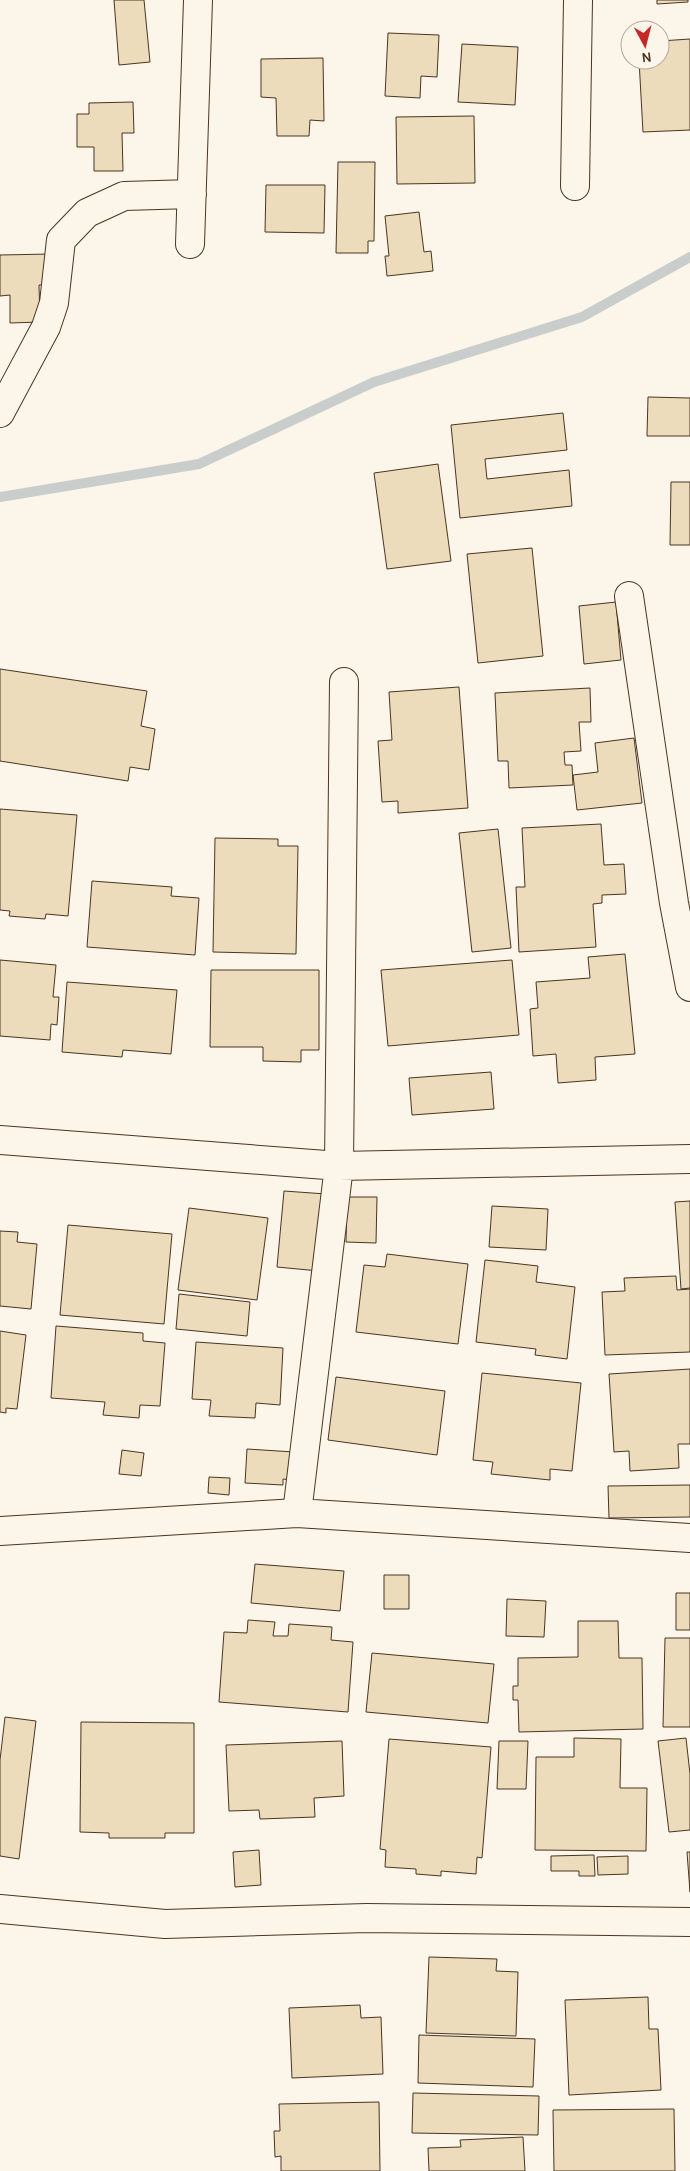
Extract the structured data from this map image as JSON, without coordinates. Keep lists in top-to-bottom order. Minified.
{"north":"bottom"}
